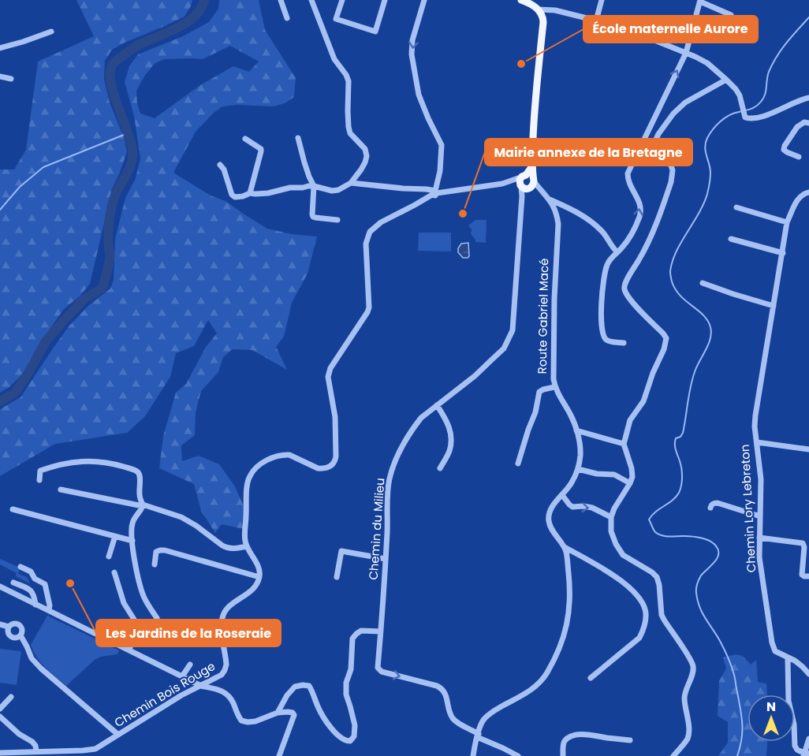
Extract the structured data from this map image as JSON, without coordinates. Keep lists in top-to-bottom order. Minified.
{"streets":{"street":["Route Gabriel Macé","Chemin Lory Lebreton","Chemin du Milieu","Chemin Bois Rouge"]},"crossings":[["Route Gabriel Macé","Chemin du Milieu"]],"places":["École maternelle Aurore","Mairie annexe de la Bretagne","Les Jardins de la Roseraie"],"north":"top"}
